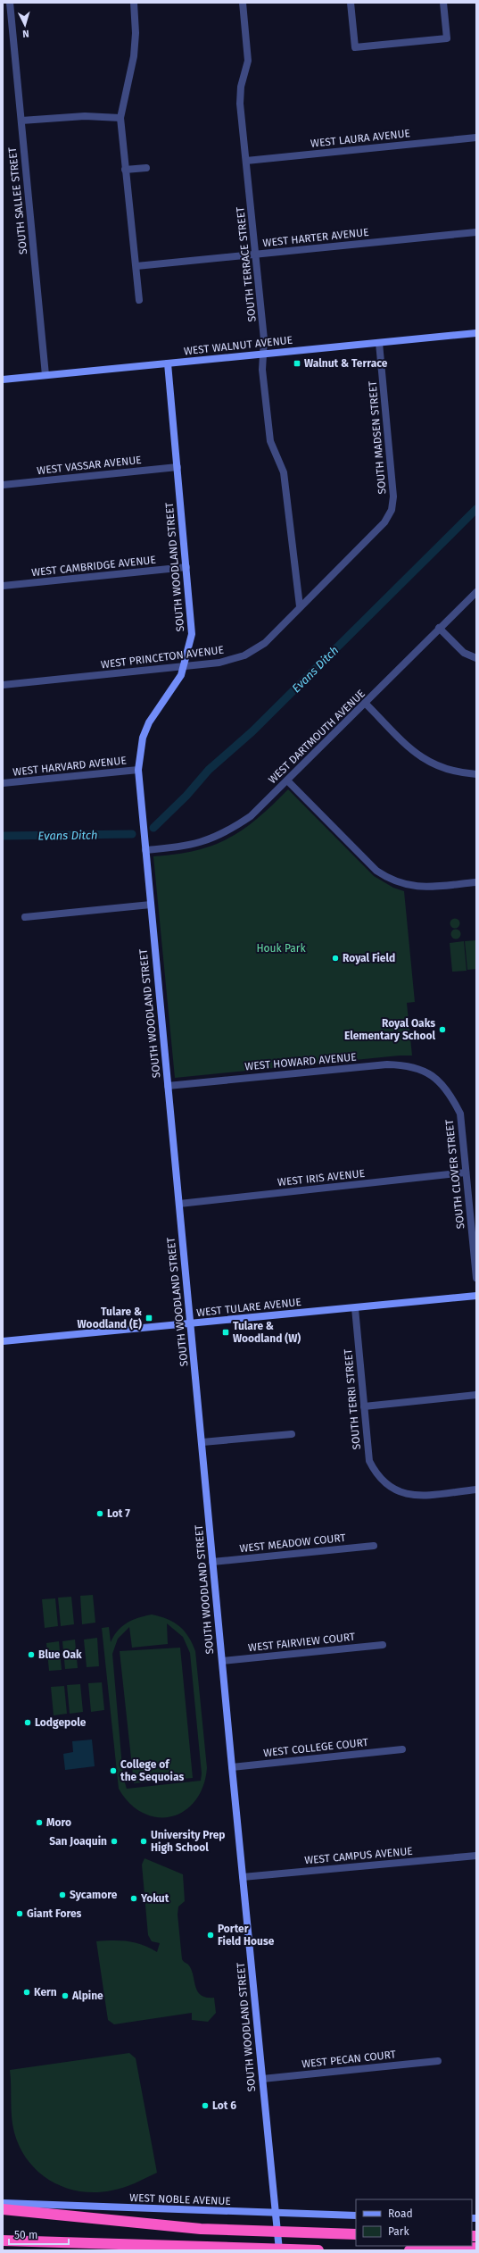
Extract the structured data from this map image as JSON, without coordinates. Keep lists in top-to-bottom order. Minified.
{"streets":{"street":["WEST LAURA AVENUE","SOUTH SALLEE STREET","WEST HARTER AVENUE","SOUTH TERRACE STREET","WEST WALNUT AVENUE","SOUTH MADSEN STREET","WEST VASSAR AVENUE","WEST CAMBRIDGE AVENUE","SOUTH WOODLAND STREET","WEST PRINCETON AVENUE","WEST DARTMOUTH AVENUE","WEST HARVARD AVENUE","WEST HOWARD AVENUE","SOUTH CLOVER STREET","WEST IRIS AVENUE","WEST TULARE AVENUE","SOUTH TERRI STREET","WEST MEADOW COURT","WEST FAIRVIEW COURT","WEST COLLEGE COURT","WEST CAMPUS AVENUE","WEST PECAN COURT","WEST NOBLE AVENUE"]},"crossings":[["WEST LAURA AVENUE","SOUTH TERRACE STREET"],["SOUTH SALLEE STREET","WEST WALNUT AVENUE"],["WEST HARTER AVENUE","SOUTH TERRACE STREET"],["SOUTH TERRACE STREET","WEST WALNUT AVENUE"],["SOUTH TERRACE STREET","WEST PRINCETON AVENUE"],["WEST WALNUT AVENUE","SOUTH MADSEN STREET"],["WEST WALNUT AVENUE","SOUTH WOODLAND STREET"],["SOUTH MADSEN STREET","WEST PRINCETON AVENUE"],["WEST VASSAR AVENUE","SOUTH WOODLAND STREET"],["WEST CAMBRIDGE AVENUE","SOUTH WOODLAND STREET"],["SOUTH WOODLAND STREET","WEST PRINCETON AVENUE"],["SOUTH WOODLAND STREET","WEST DARTMOUTH AVENUE"],["SOUTH WOODLAND STREET","WEST HARVARD AVENUE"],["SOUTH WOODLAND STREET","WEST HOWARD AVENUE"],["SOUTH WOODLAND STREET","WEST IRIS AVENUE"],["SOUTH WOODLAND STREET","WEST TULARE AVENUE"],["SOUTH WOODLAND STREET","WEST MEADOW COURT"],["SOUTH WOODLAND STREET","WEST FAIRVIEW COURT"],["SOUTH WOODLAND STREET","WEST COLLEGE COURT"],["SOUTH WOODLAND STREET","WEST CAMPUS AVENUE"],["SOUTH WOODLAND STREET","WEST PECAN COURT"],["SOUTH WOODLAND STREET","WEST NOBLE AVENUE"],["WEST HOWARD AVENUE","SOUTH CLOVER STREET"],["SOUTH CLOVER STREET","WEST IRIS AVENUE"],["WEST TULARE AVENUE","SOUTH TERRI STREET"]],"water":["Evans Ditch"],"parks":["Houk Park"],"places":{"transit":["Walnut & Terrace","Tulare & Woodland (E)","Tulare & Woodland (W)"],"other":["Royal Field","Royal Oaks Elementary School","Lot 7","Blue Oak","Lodgepole","College of the Sequoias","Moro","San Joaquin","University Prep High School","Sycamore","Yokut","Giant Fores","Porter Field House","Kern","Alpine","Lot 6"]},"legend":["Road","Park"],"scale_bar":"50 m","north":"bottom"}
